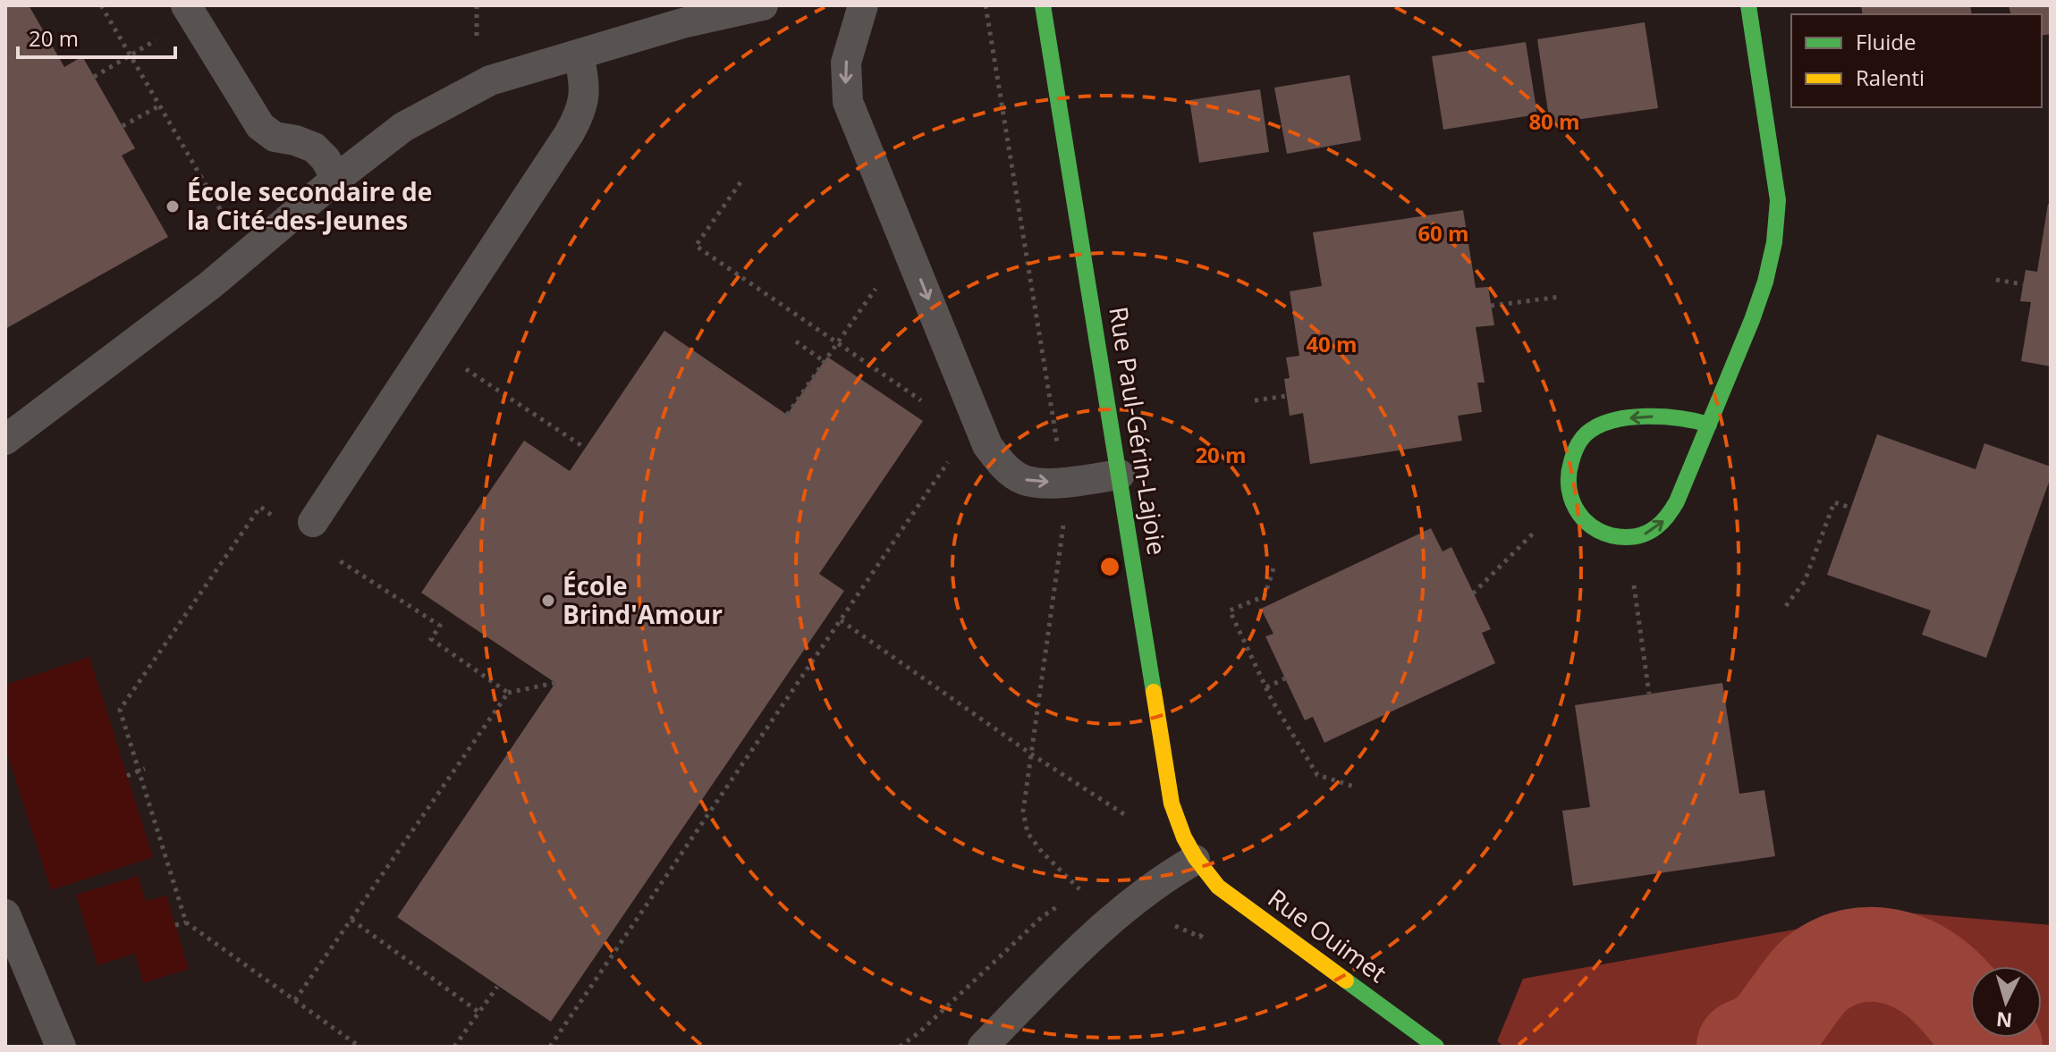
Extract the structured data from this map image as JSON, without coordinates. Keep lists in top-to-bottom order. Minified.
{"streets":{"street":["Rue Paul-Gérin-Lajoie","Rue Ouimet"]},"crossings":[["Rue Paul-Gérin-Lajoie","Rue Ouimet"]],"places":["École secondaire de la Cité-des-Jeunes","École Brind'Amour"],"legend":["Fluide","Ralenti"],"scale_bar":"20 m","north":"bottom","rings":["80 m","60 m","40 m","20 m"]}
